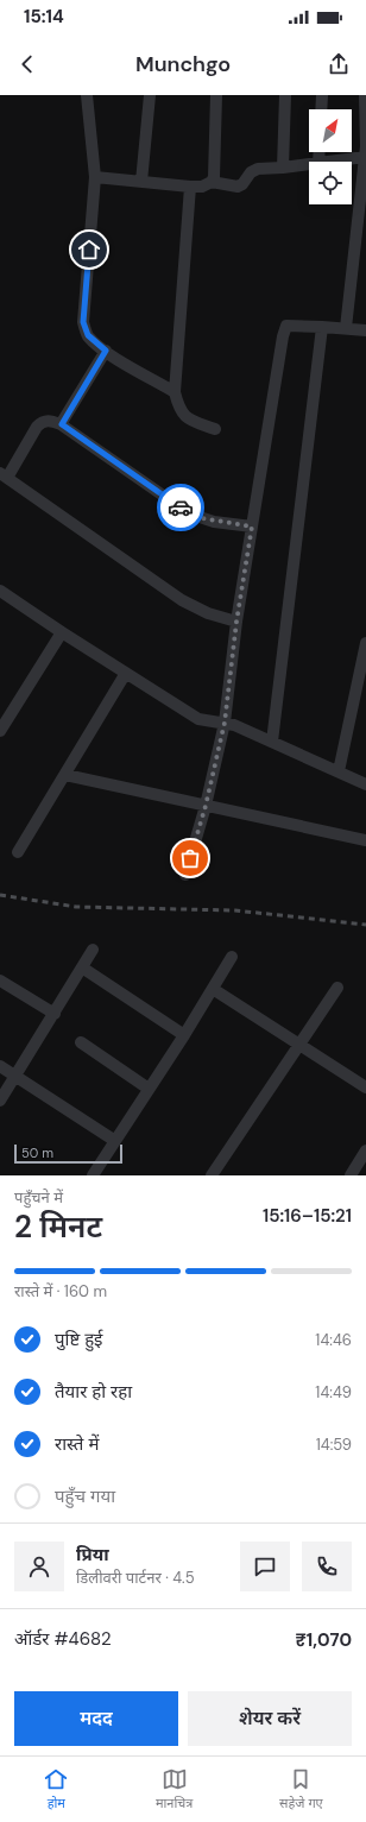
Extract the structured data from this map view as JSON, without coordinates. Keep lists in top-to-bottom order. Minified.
{"scale_bar":"50 m","north":"top right","page":{"status":"15:14","header":"Munchgo","scale":"50 m","heading":["2 मिनट","पहुँचने में","15:16–15:21"],"panel":["प्रिया","डिलीवरी पार्टनर · 4.5","ऑर्डर #4682","₹1,070"],"bar":"रास्ते में · 160 m","list":[["पुष्टि हुई","14:46"],["तैयार हो रहा","14:49"],["रास्ते में","14:59"],"पहुँच गया"],"buttons":["मदद","शेयर करें"],"tabs":["होम","मानचित्र","सहेजे गए"]}}
